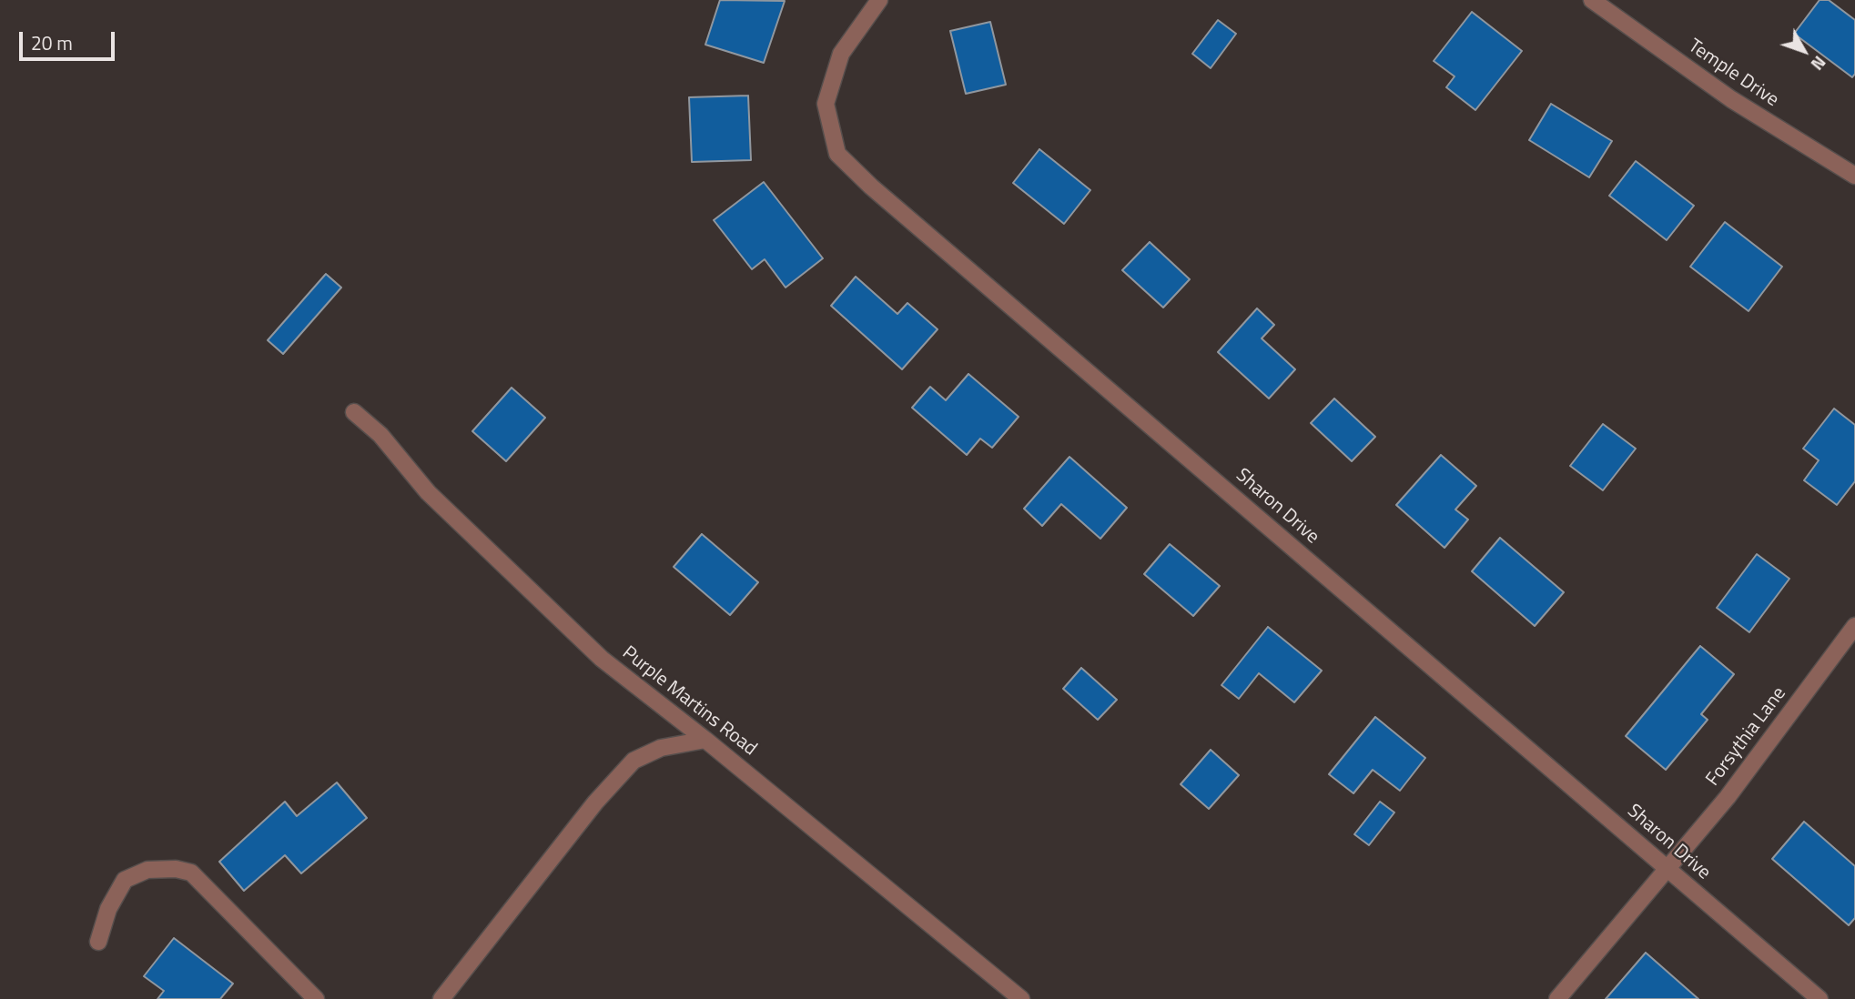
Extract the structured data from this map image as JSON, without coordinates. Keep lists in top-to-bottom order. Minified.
{"streets":{"street":["Temple Drive","Sharon Drive","Purple Martins Road","Forsythia Lane"]},"crossings":[["Sharon Drive","Forsythia Lane"]],"scale_bar":"20 m","north":"bottom right"}
